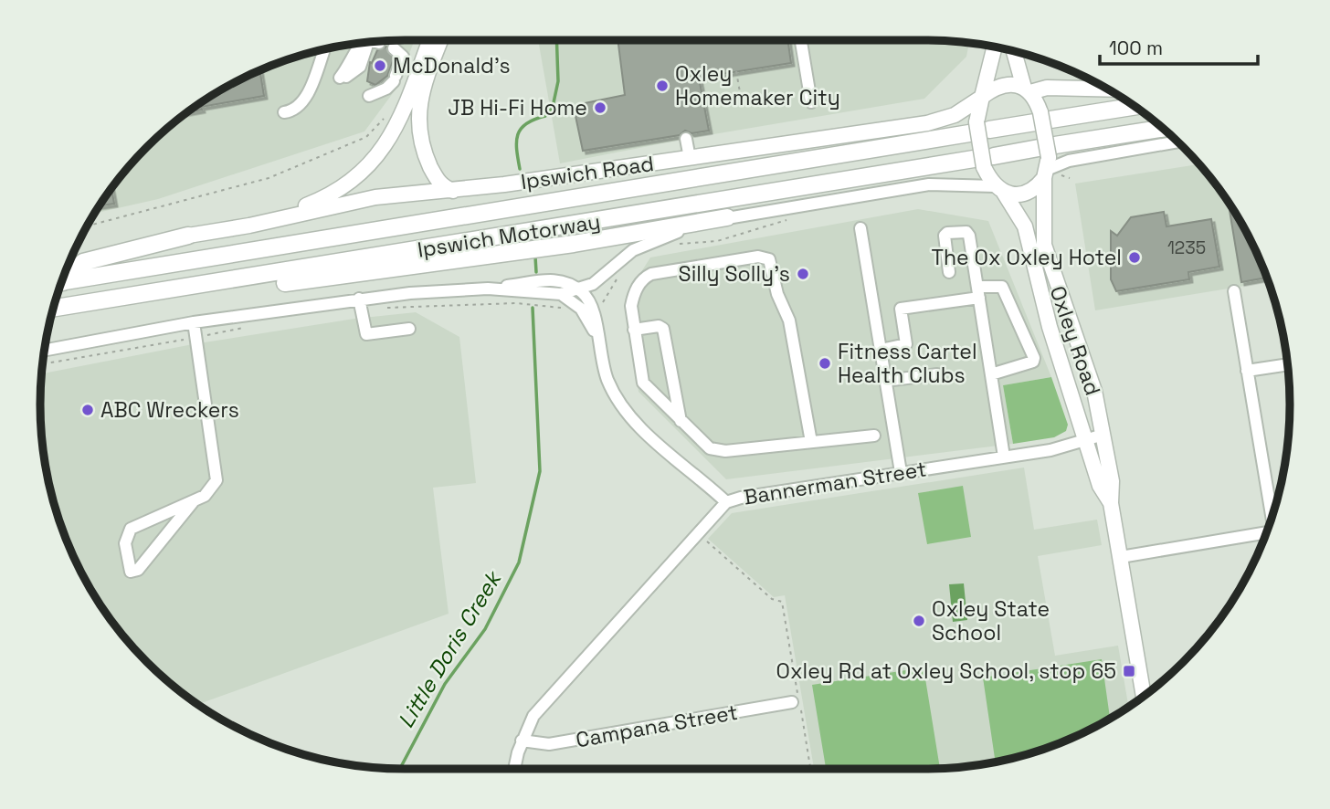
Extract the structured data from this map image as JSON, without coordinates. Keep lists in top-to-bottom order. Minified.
{"streets":{"highway":["Ipswich Motorway"],"main road":["Ipswich Road","Oxley Road"],"street":["Bannerman Street","Campana Street"]},"crossings":[["Ipswich Road","Oxley Road"],["Ipswich Motorway","Oxley Road"],["Oxley Road","Bannerman Street"],["Bannerman Street","Campana Street"]],"water":["Little Doris Creek"],"places":{"other":["McDonald's","Oxley Homemaker City","JB Hi-Fi Home","The Ox Oxley Hotel","Silly Solly's","Fitness Cartel Health Clubs","ABC Wreckers","Oxley State School"],"transit":["Oxley Rd at Oxley School, stop 65"]},"house_numbers":["1235"],"scale_bar":"100 m"}
